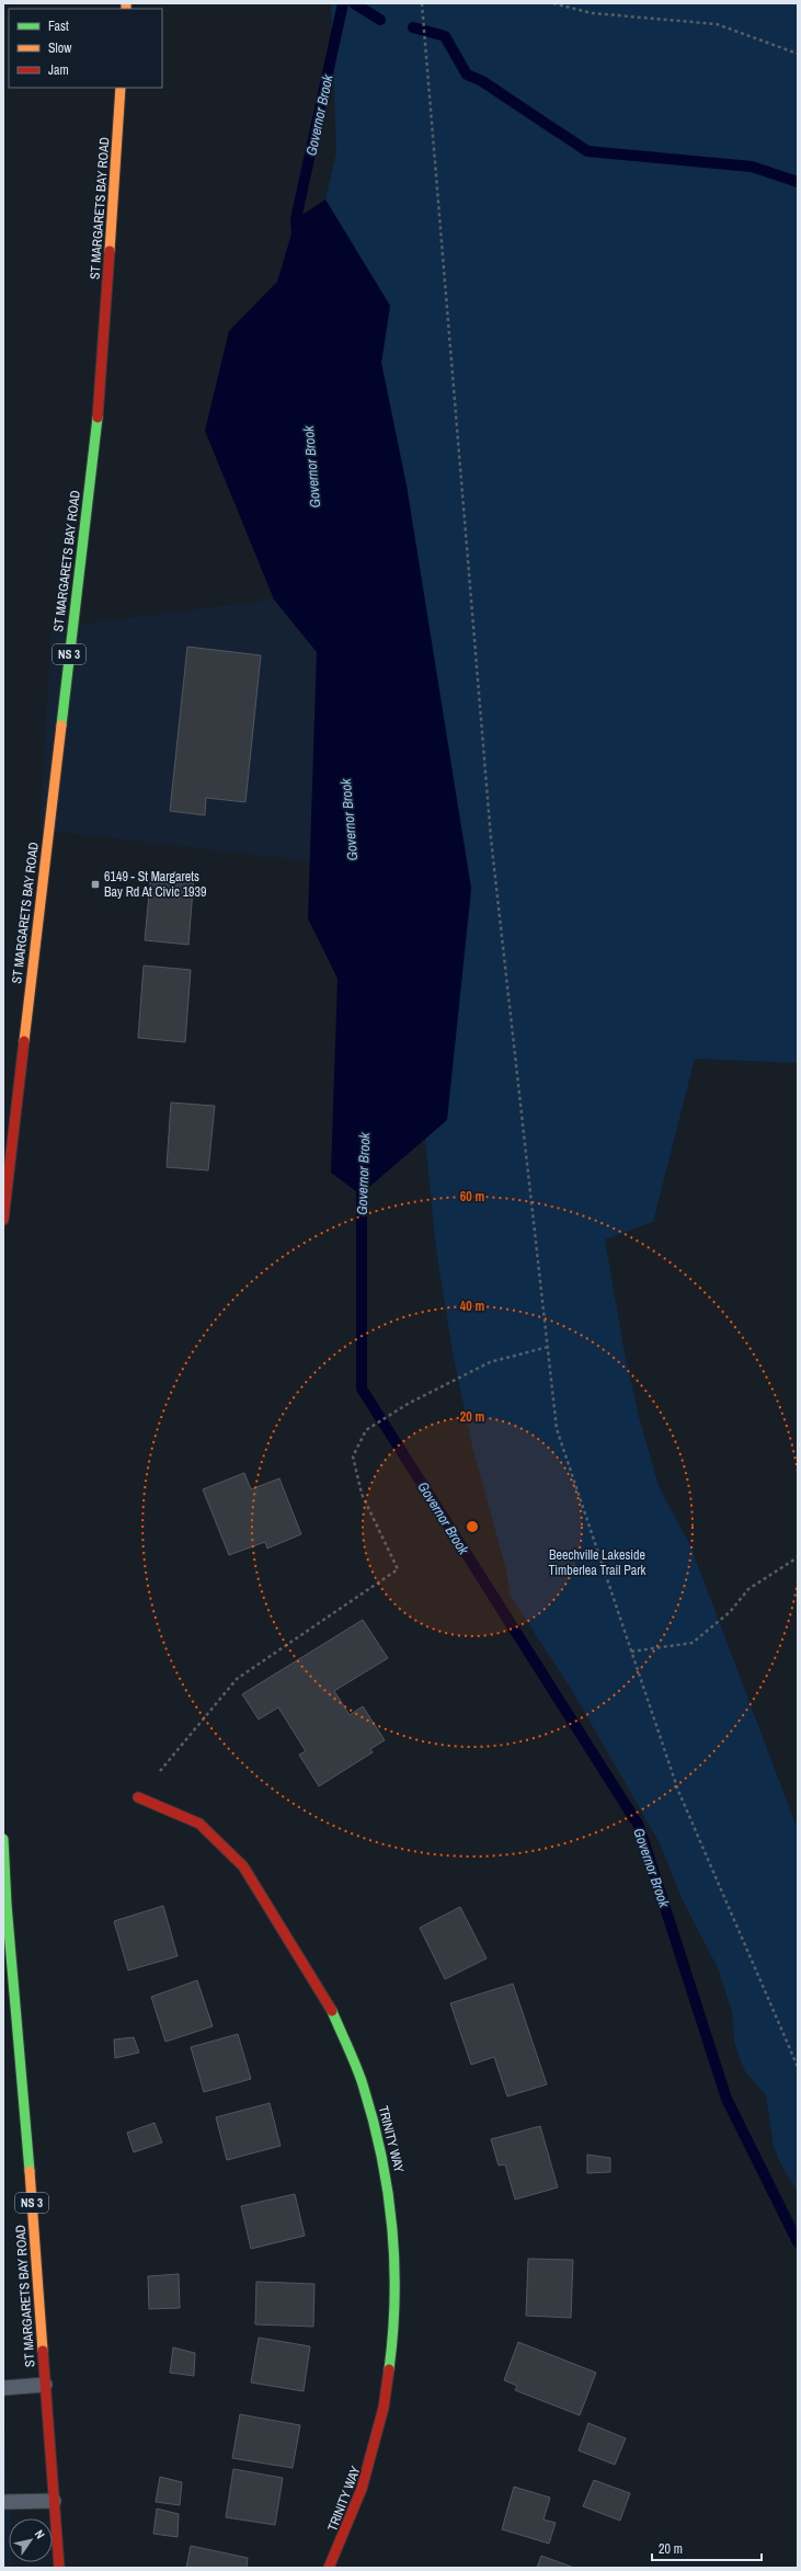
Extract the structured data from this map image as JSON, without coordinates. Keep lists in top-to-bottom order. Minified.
{"streets":{"main road":["ST MARGARETS BAY ROAD","NS 3","TRINITY WAY"]},"water":["Governor Brook"],"parks":["Beechville Lakeside Timberlea Trail Park"],"places":{"transit":["6149 - St Margarets Bay Rd At Civic 1939"]},"legend":["Fast","Slow","Jam"],"scale_bar":"20 m","north":"top right","rings":["60 m","40 m","20 m"]}
